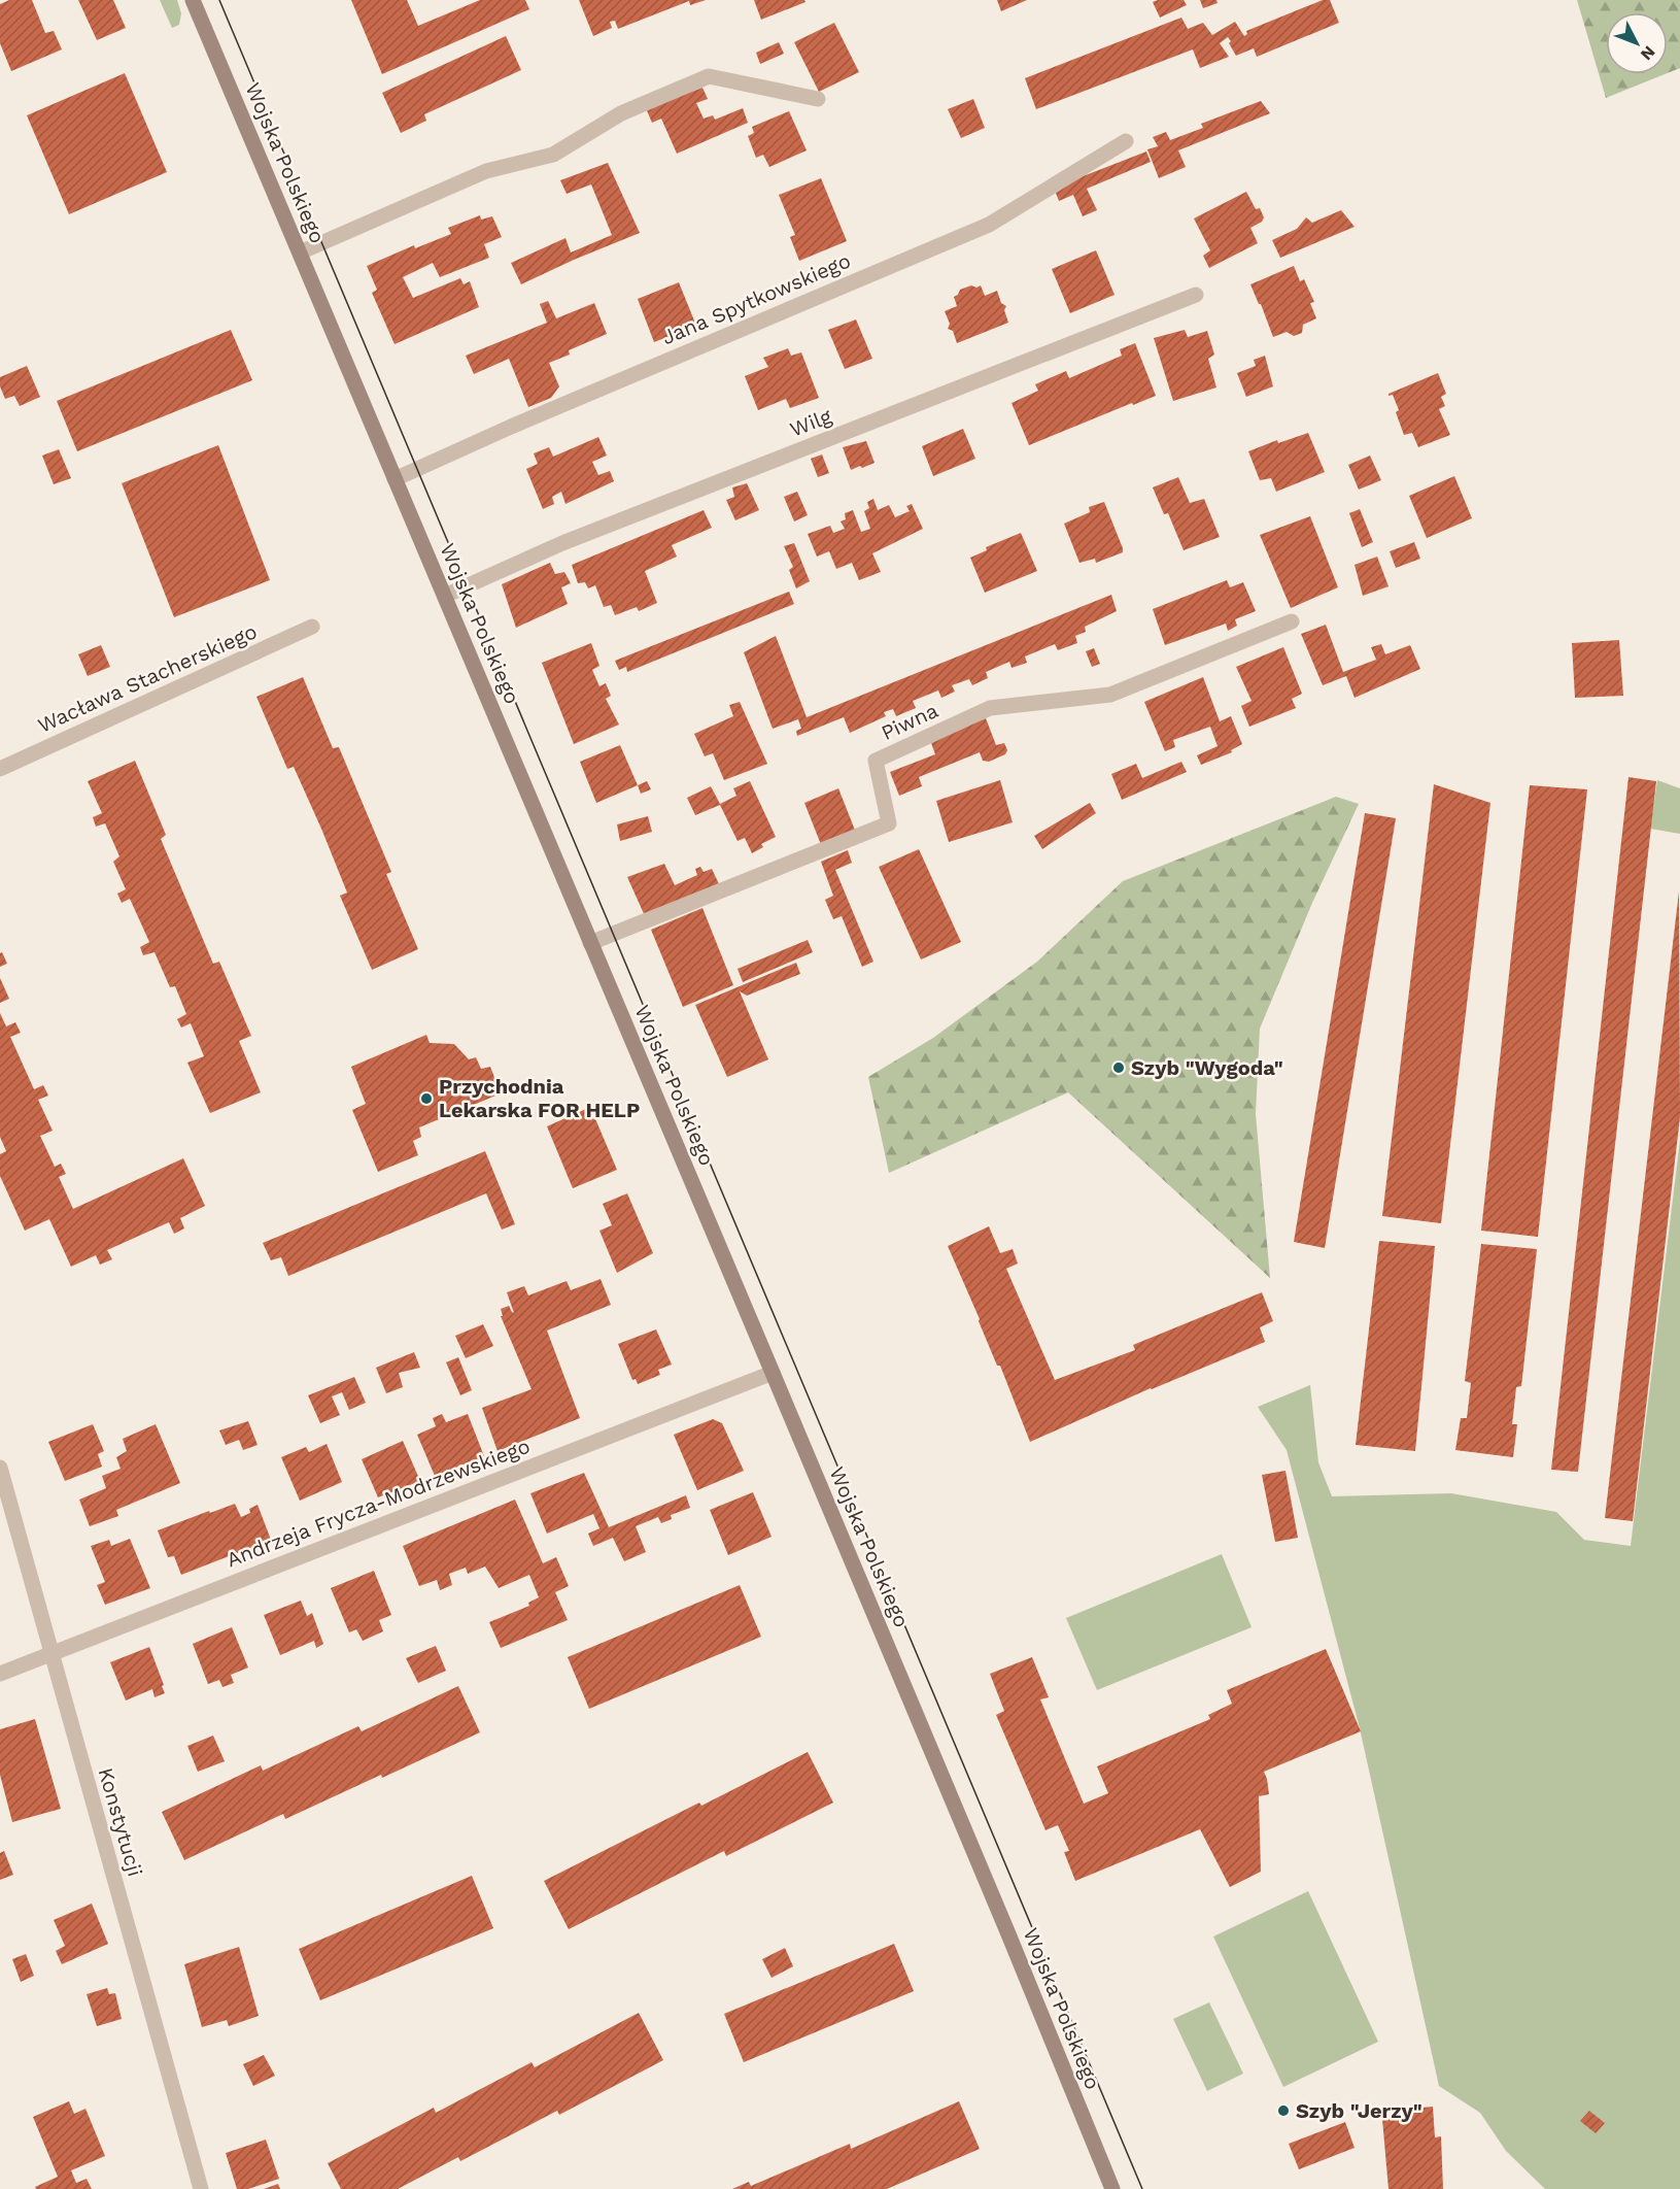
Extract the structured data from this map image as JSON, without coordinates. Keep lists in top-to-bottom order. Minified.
{"streets":{"main road":["Wojska Polskiego"],"street":["Jana Spytkowskiego","Wilg","Wacława Stacherskiego","Piwna","Andrzeja Frycza-Modrzewskiego","Konstytucji"]},"crossings":[["Wojska Polskiego","Jana Spytkowskiego"],["Wojska Polskiego","Wilg"],["Wojska Polskiego","Piwna"],["Wojska Polskiego","Andrzeja Frycza-Modrzewskiego"],["Andrzeja Frycza-Modrzewskiego","Konstytucji"]],"places":["Szyb \"Wygoda\"","Przychodnia Lekarska FOR HELP","Szyb \"Jerzy\""],"north":"bottom right"}
